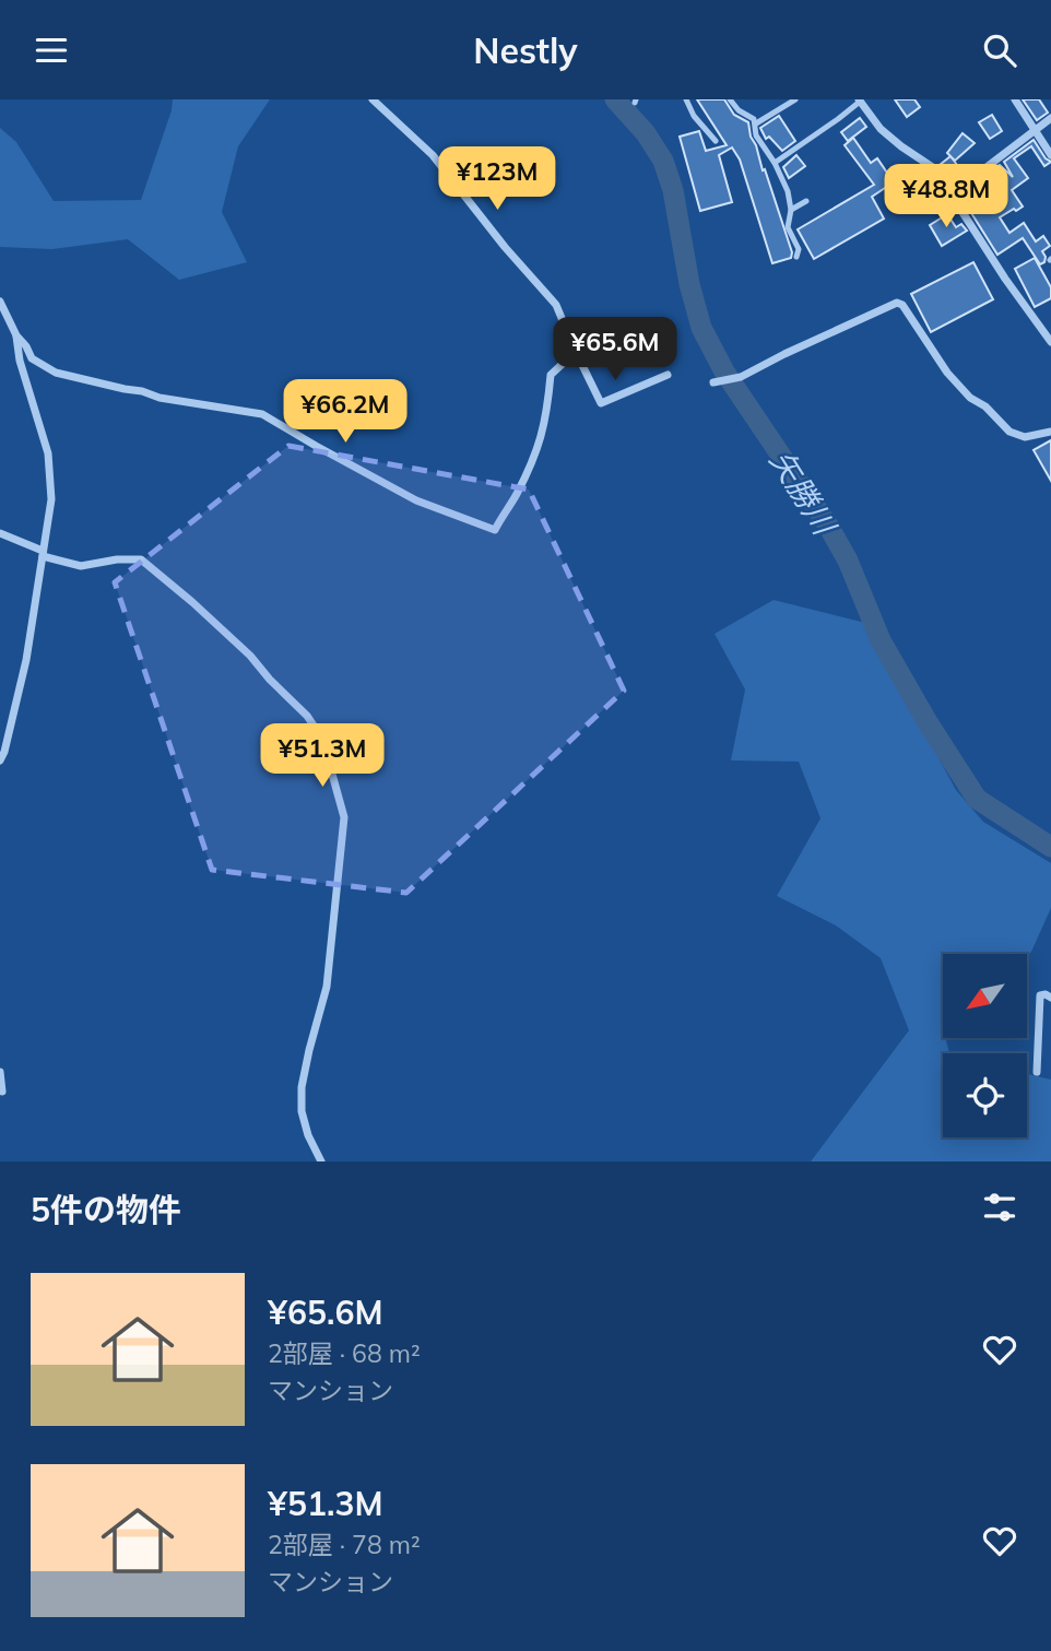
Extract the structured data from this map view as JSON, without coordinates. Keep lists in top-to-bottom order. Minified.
{"water":["矢勝川"],"north":"bottom left","page":{"header":"Nestly","price":["¥123M","¥48.8M","¥65.6M","¥66.2M","¥51.3M"],"heading":"5件の物件","list":[{"name":"¥65.6M","note":"2部屋 · 68 m² · マンション"},{"name":"¥51.3M","note":"2部屋 · 78 m² · マンション"}]}}
